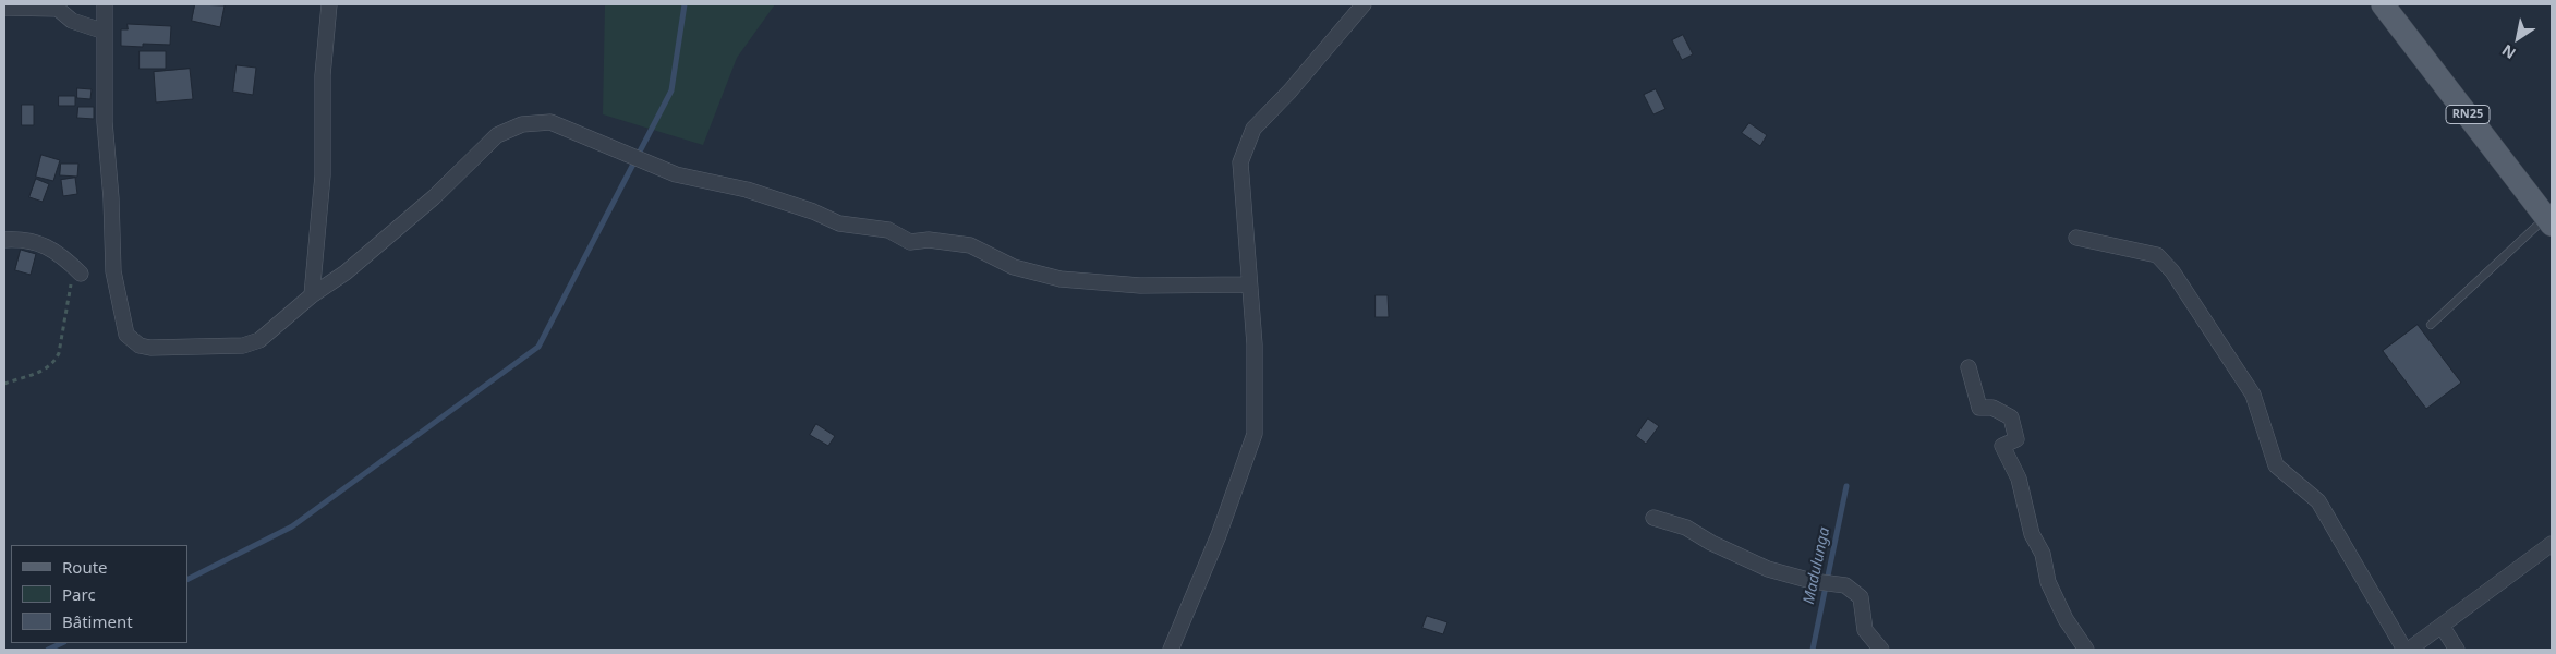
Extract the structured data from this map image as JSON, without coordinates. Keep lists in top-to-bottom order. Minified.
{"streets":{"main road":["RN25"]},"water":["Madulunga"],"legend":["Route","Parc","Bâtiment"],"north":"bottom left"}
